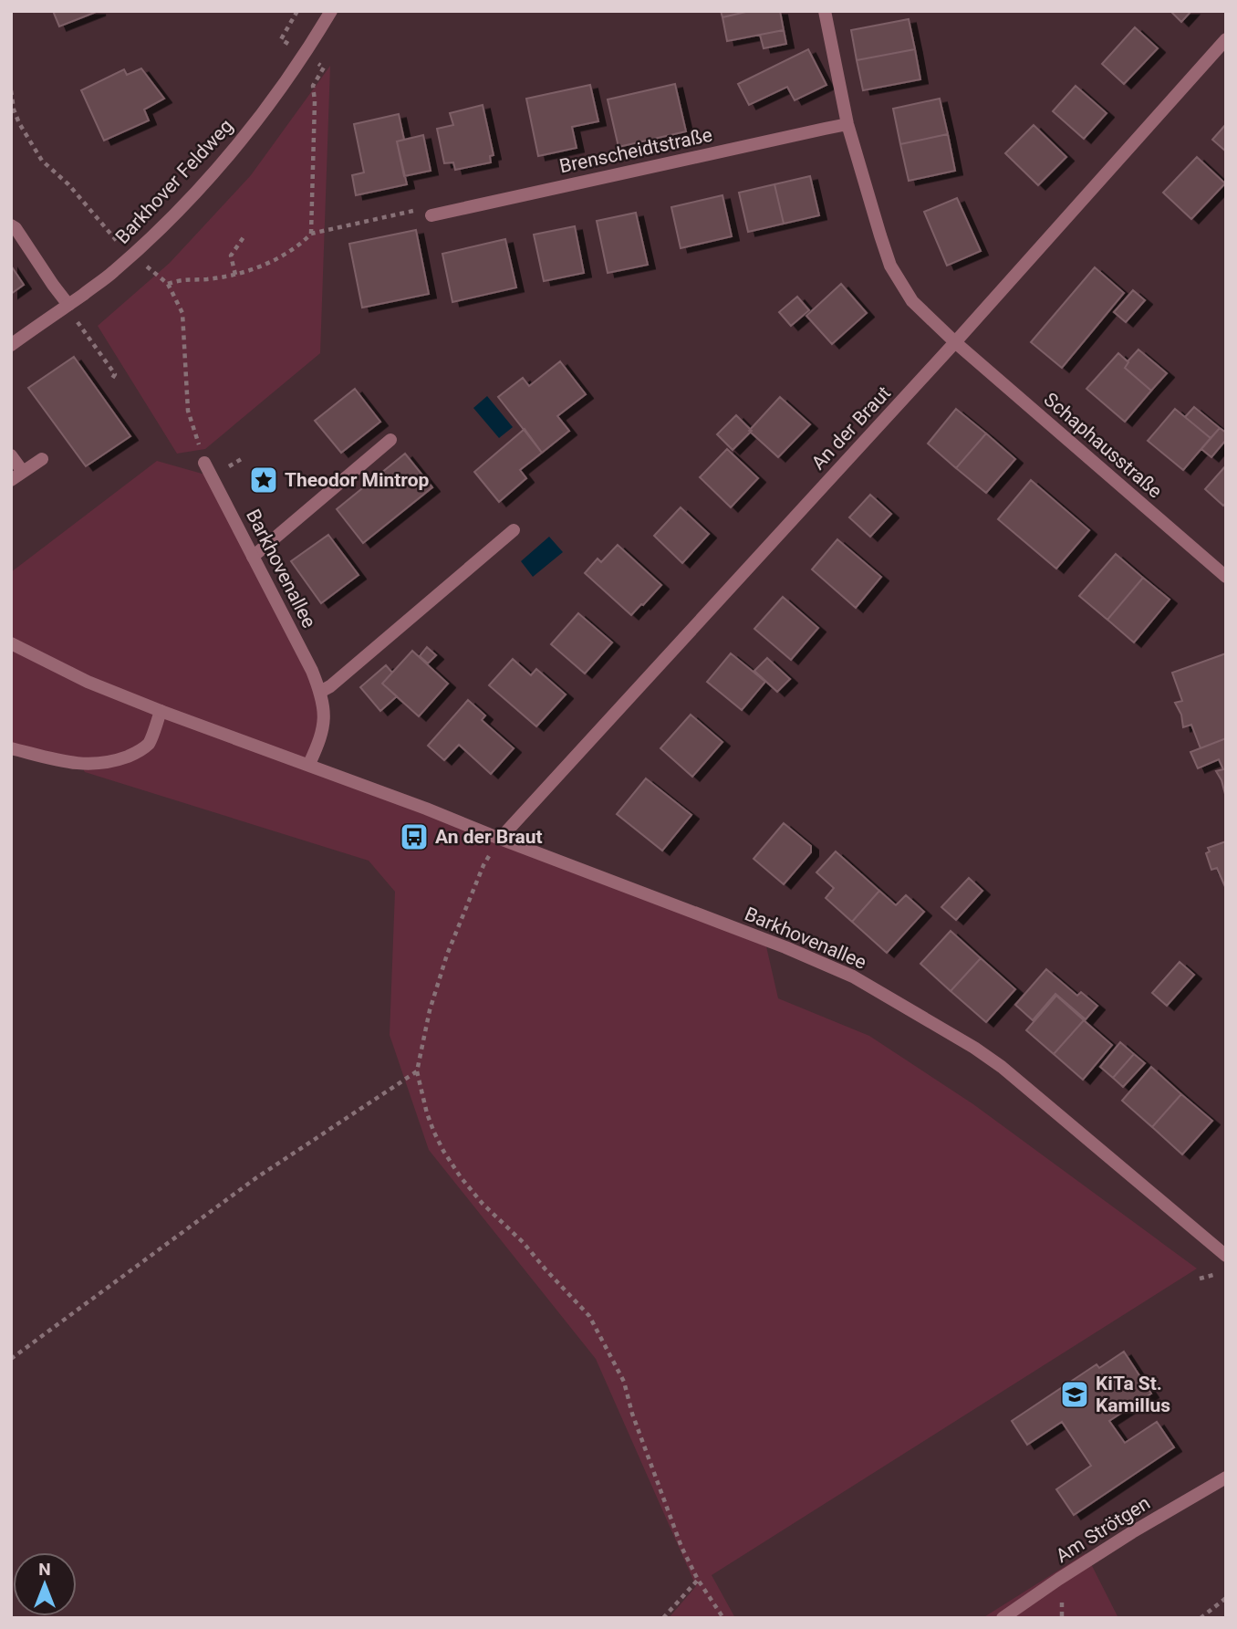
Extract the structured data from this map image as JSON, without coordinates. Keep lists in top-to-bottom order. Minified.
{"streets":{"street":["Brenscheidtstraße","Barkhover Feldweg","An der Braut","Schaphausstraße","Barkhovenallee","Am Strötgen"]},"crossings":[["An der Braut","Schaphausstraße"],["An der Braut","Barkhovenallee"]],"places":{"place":["Theodor Mintrop"],"bus stop":["An der Braut"],"school or university":["KiTa St. Kamillus"]},"north":"top"}
